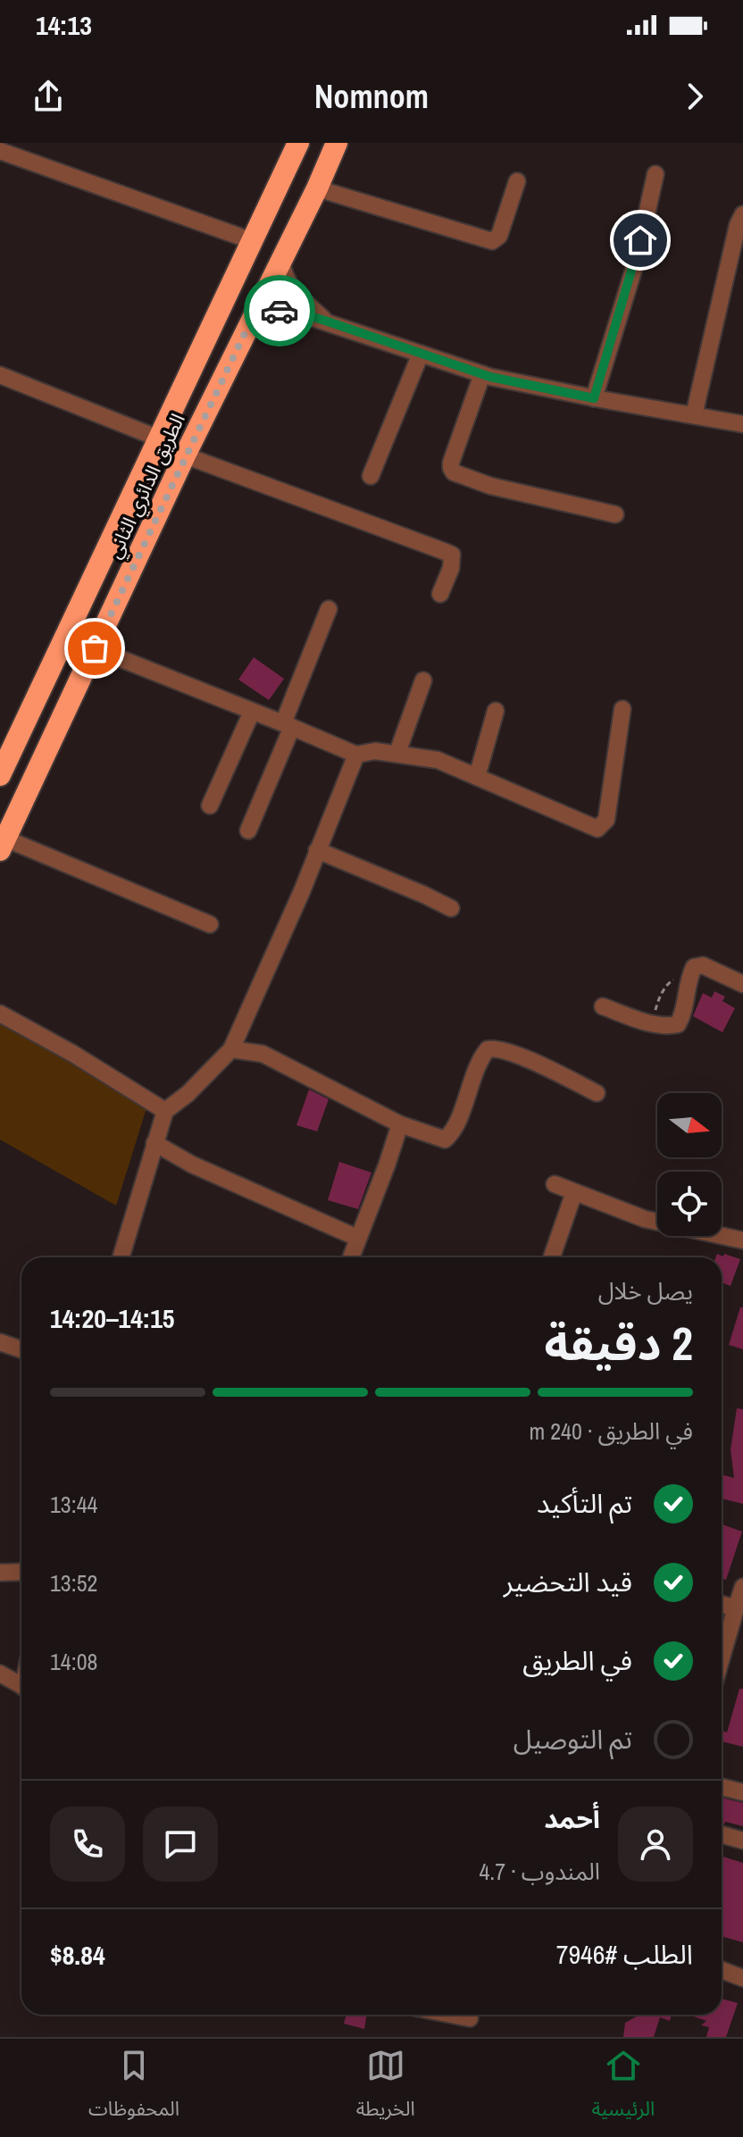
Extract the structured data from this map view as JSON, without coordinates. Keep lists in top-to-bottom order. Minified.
{"streets":{"highway":["الطريق الدائري الثاني"]},"north":"right","page":{"status":"14:13","header":"Nomnom","heading":["2 دقيقة","يصل خلال","14:15–14:20"],"panel":["أحمد","المندوب · 4.7","الطلب #7946","$8.84"],"bar":"في الطريق · 240 m","list":[["تم التأكيد","13:44"],["قيد التحضير","13:52"],["في الطريق","14:08"],"تم التوصيل"],"tabs":["الرئيسية","الخريطة","المحفوظات"]}}
